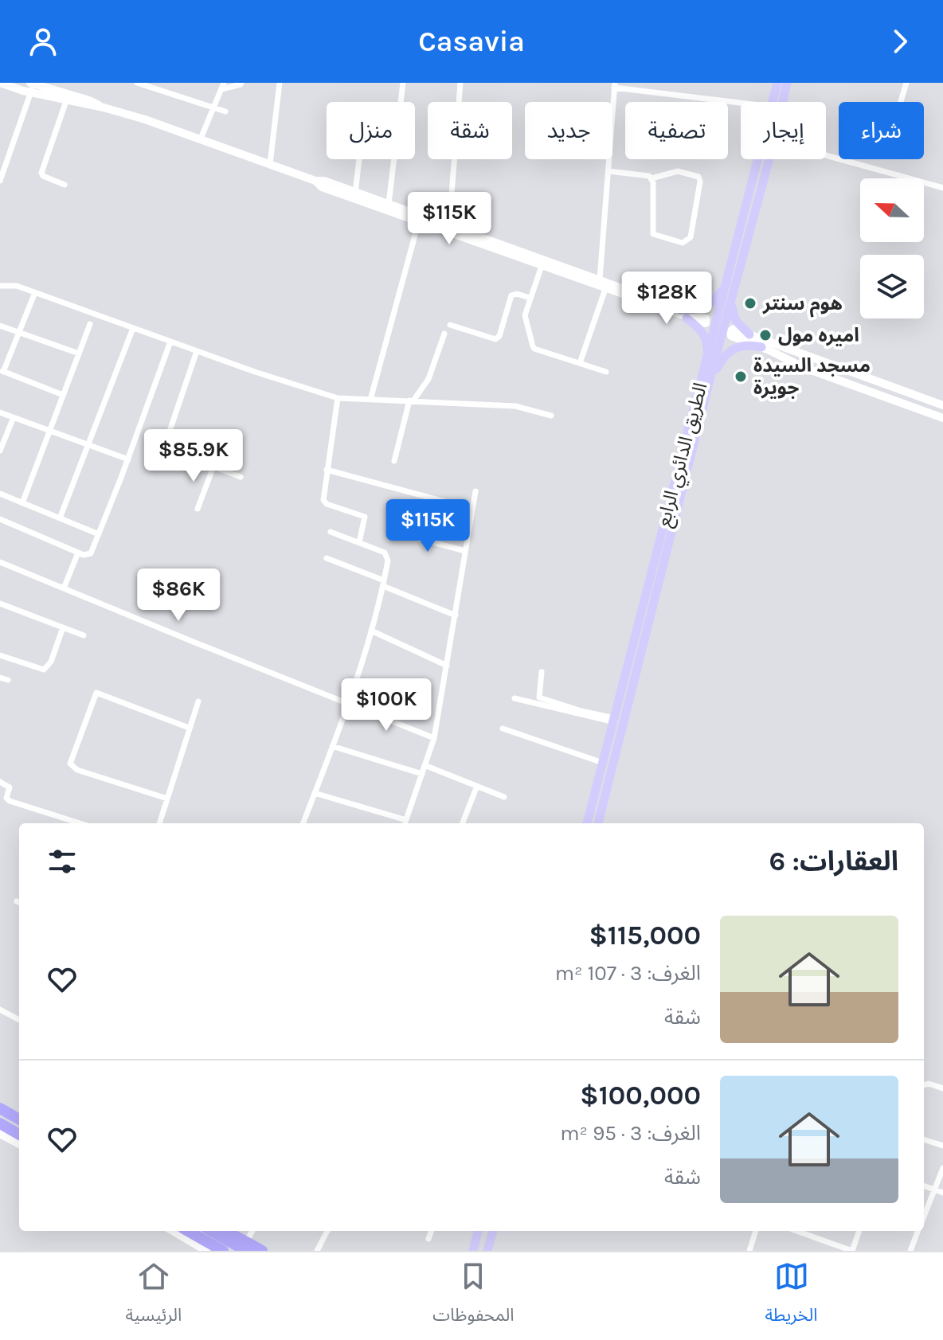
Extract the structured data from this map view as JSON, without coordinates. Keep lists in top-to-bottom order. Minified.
{"streets":{"main road":["الطريق الدائري الرابع"]},"places":["هوم سنتر","اميره مول","مسجد السيدة جويرة"],"north":"left","page":{"header":"Casavia","chip":["شراء","إيجار","تصفية","جديد","شقة","منزل"],"price":["$115K","$128K","$85.9K","$115K","$86K","$100K"],"heading":"العقارات: 6","list":[{"name":"$115,000","note":"الغرف: 3 · 107 m² · شقة"},{"name":"$100,000","note":"الغرف: 3 · 95 m² · شقة"}],"tabs":["الخريطة","المحفوظات","الرئيسية"]}}
